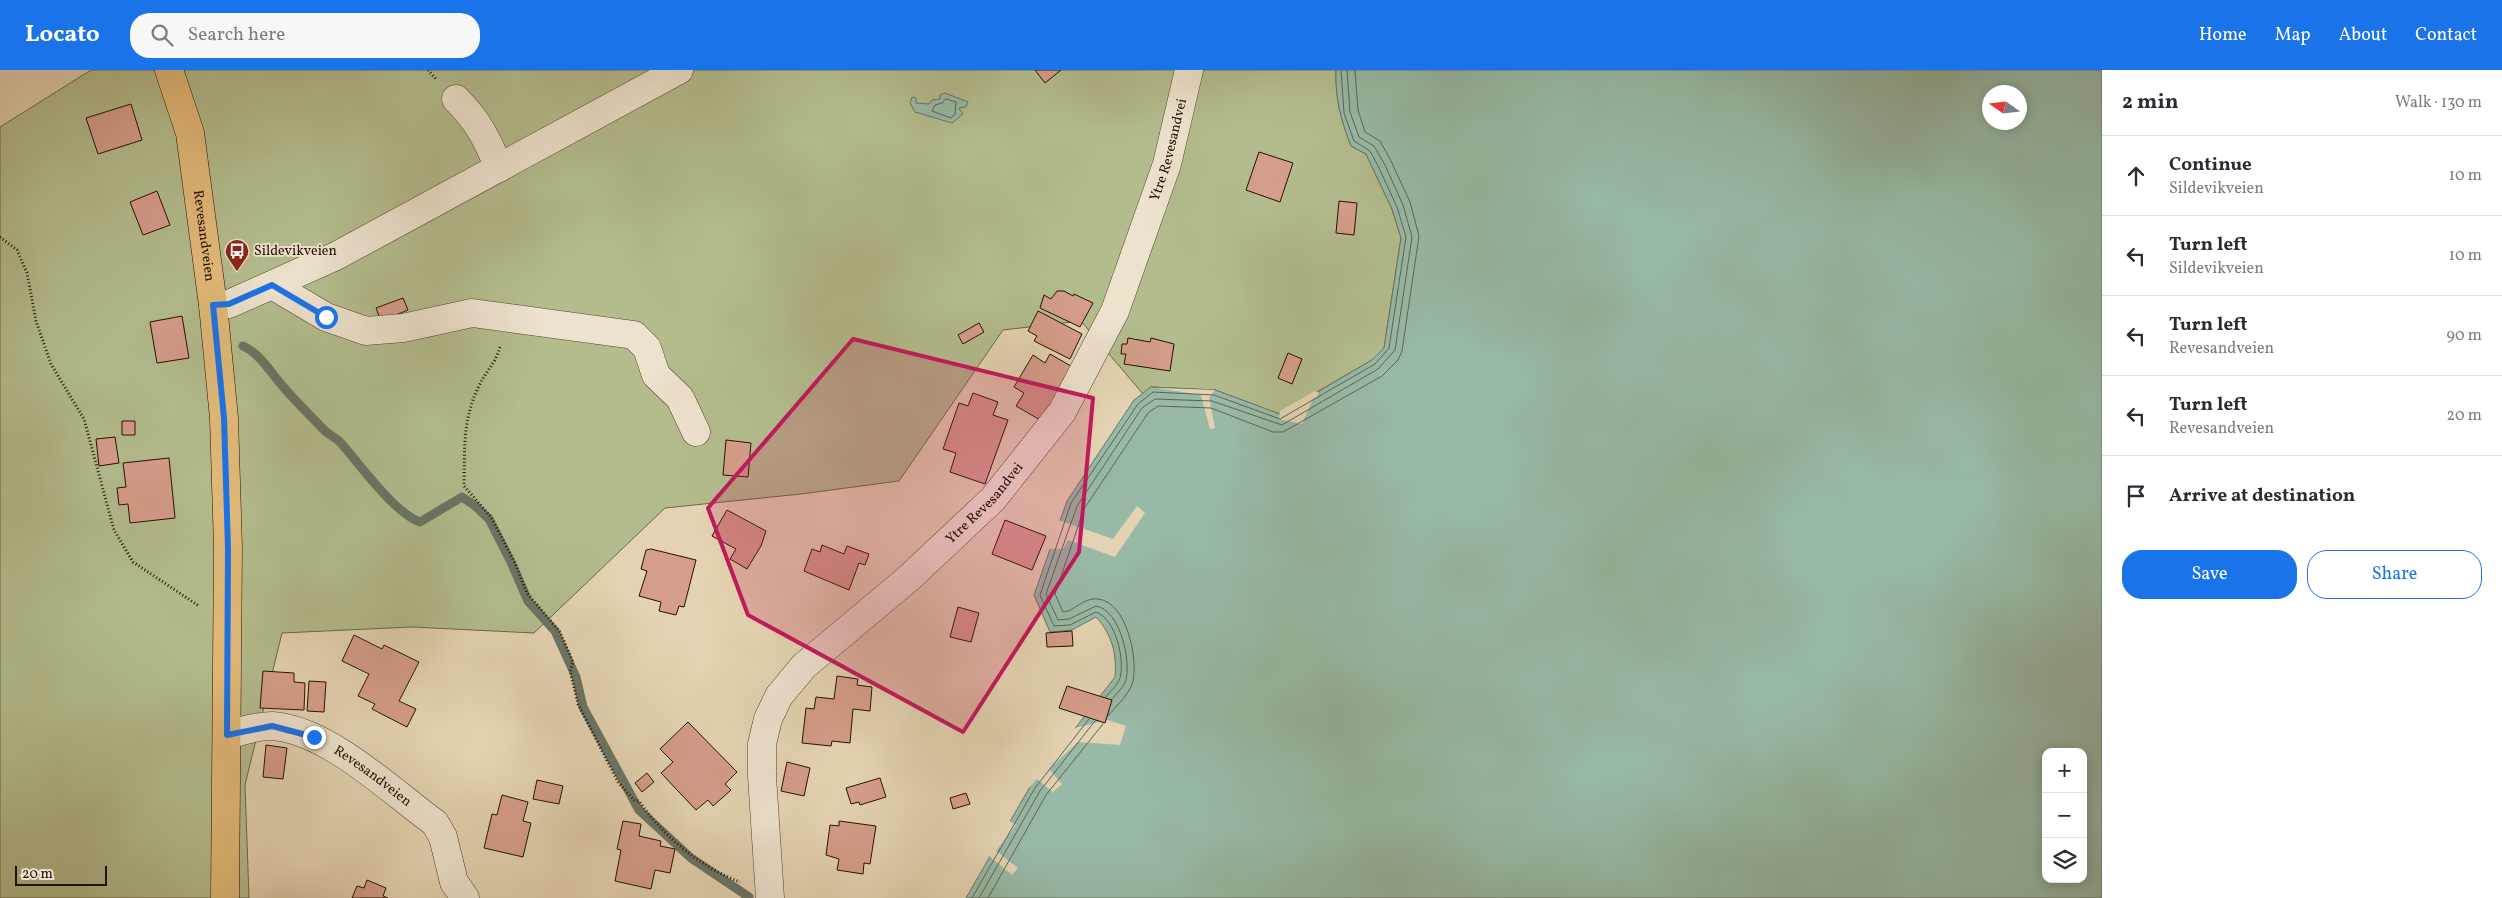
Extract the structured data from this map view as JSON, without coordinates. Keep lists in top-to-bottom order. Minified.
{"streets":{"main road":["Revesandveien"],"street":["Ytre Revesandvei"]},"places":{"bus stop":["Sildevikveien"]},"scale_bar":"20 m","north":"left","page":{"header":"Locato","search":"Search here","nav":["Home","Map","About","Contact"],"heading":["2 min","Walk · 130 m"],"list":[["Continue","Sildevikveien","10 m"],["Turn left","Sildevikveien","10 m"],["Turn left","Revesandveien","90 m"],["Turn left","Revesandveien","20 m"],"Arrive at destination"],"buttons":["Save","Share"],"map_buttons":["+","−"],"scale":"20 m"}}
